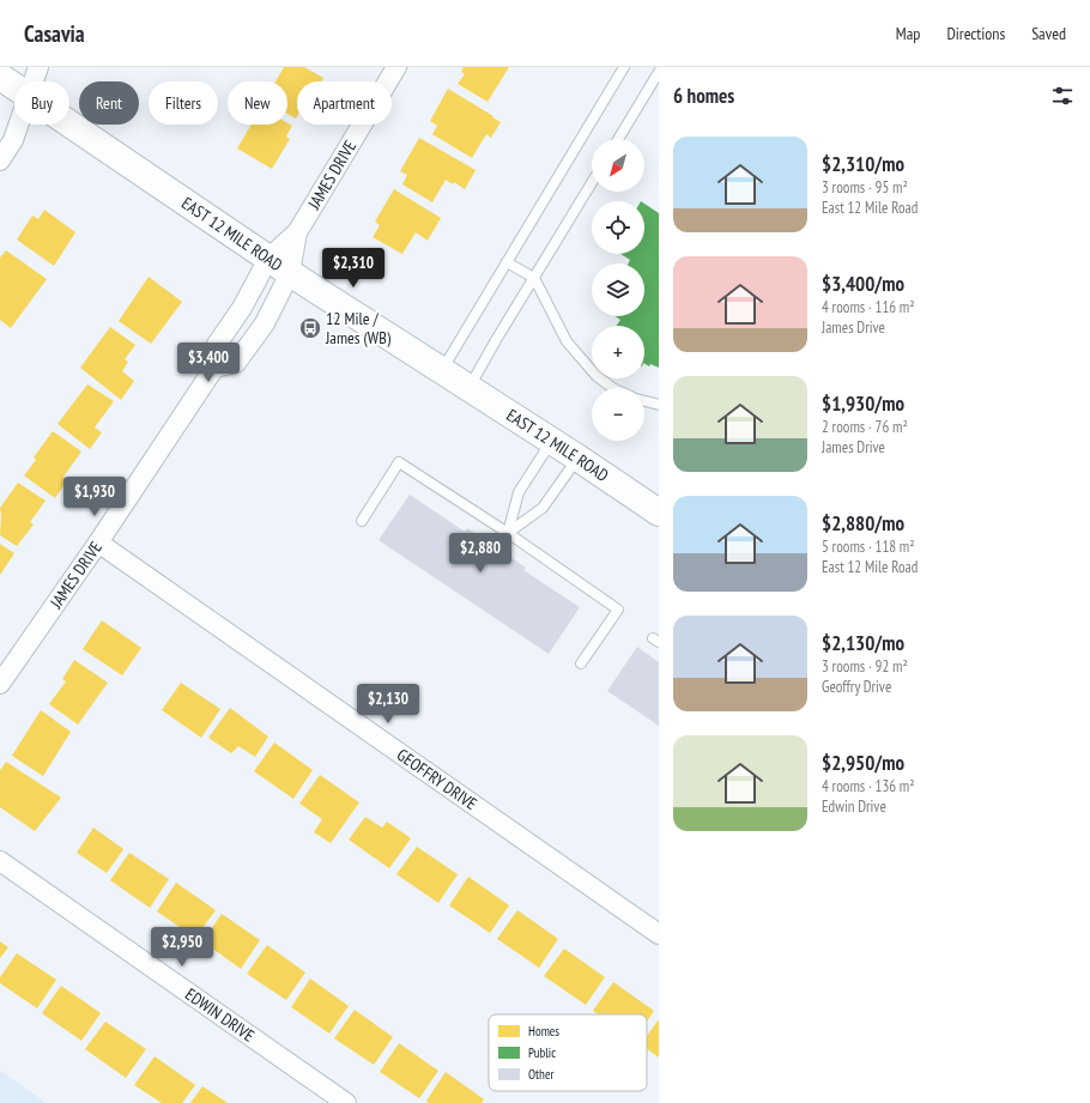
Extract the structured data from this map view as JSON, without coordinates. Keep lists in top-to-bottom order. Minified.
{"streets":{"main road":["EAST 12 MILE ROAD"],"street":["JAMES DRIVE","GEOFFRY DRIVE","EDWIN DRIVE"]},"crossings":[["JAMES DRIVE","EAST 12 MILE ROAD"],["JAMES DRIVE","GEOFFRY DRIVE"]],"places":{"bus stop":["12 Mile / James (WB)"]},"legend":["Homes","Public","Other"],"north":"bottom left","page":{"header":"Casavia","nav":["Map","Directions","Saved"],"heading":"6 homes","chip":["Buy","Rent","Filters","New","Apartment"],"list":[{"name":"$2,310/mo","note":"3 rooms · 95 m² · East 12 Mile Road"},{"name":"$3,400/mo","note":"4 rooms · 116 m² · James Drive"},{"name":"$1,930/mo","note":"2 rooms · 76 m² · James Drive"},{"name":"$2,880/mo","note":"5 rooms · 118 m² · East 12 Mile Road"},{"name":"$2,130/mo","note":"3 rooms · 92 m² · Geoffry Drive"},{"name":"$2,950/mo","note":"4 rooms · 136 m² · Edwin Drive"}],"map_buttons":["+","−"],"price":["$2,310","$3,400","$1,930","$2,880","$2,130","$2,950"]}}
